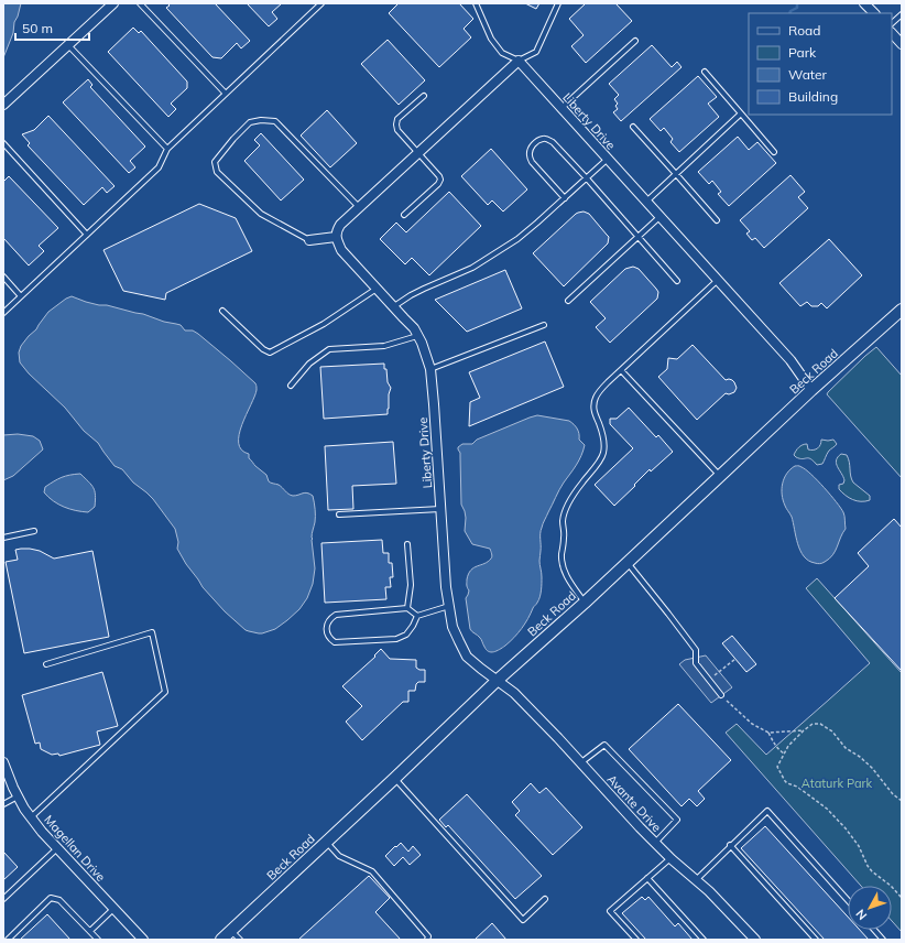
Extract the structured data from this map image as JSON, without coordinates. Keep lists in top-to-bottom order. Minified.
{"streets":{"street":["Liberty Drive","Beck Road","Avante Drive","Magellan Drive"]},"crossings":[["Liberty Drive","Beck Road"],["Liberty Drive","Avante Drive"],["Beck Road","Avante Drive"]],"parks":["Ataturk Park"],"legend":["Road","Park","Water","Building"],"scale_bar":"50 m","north":"bottom left"}
